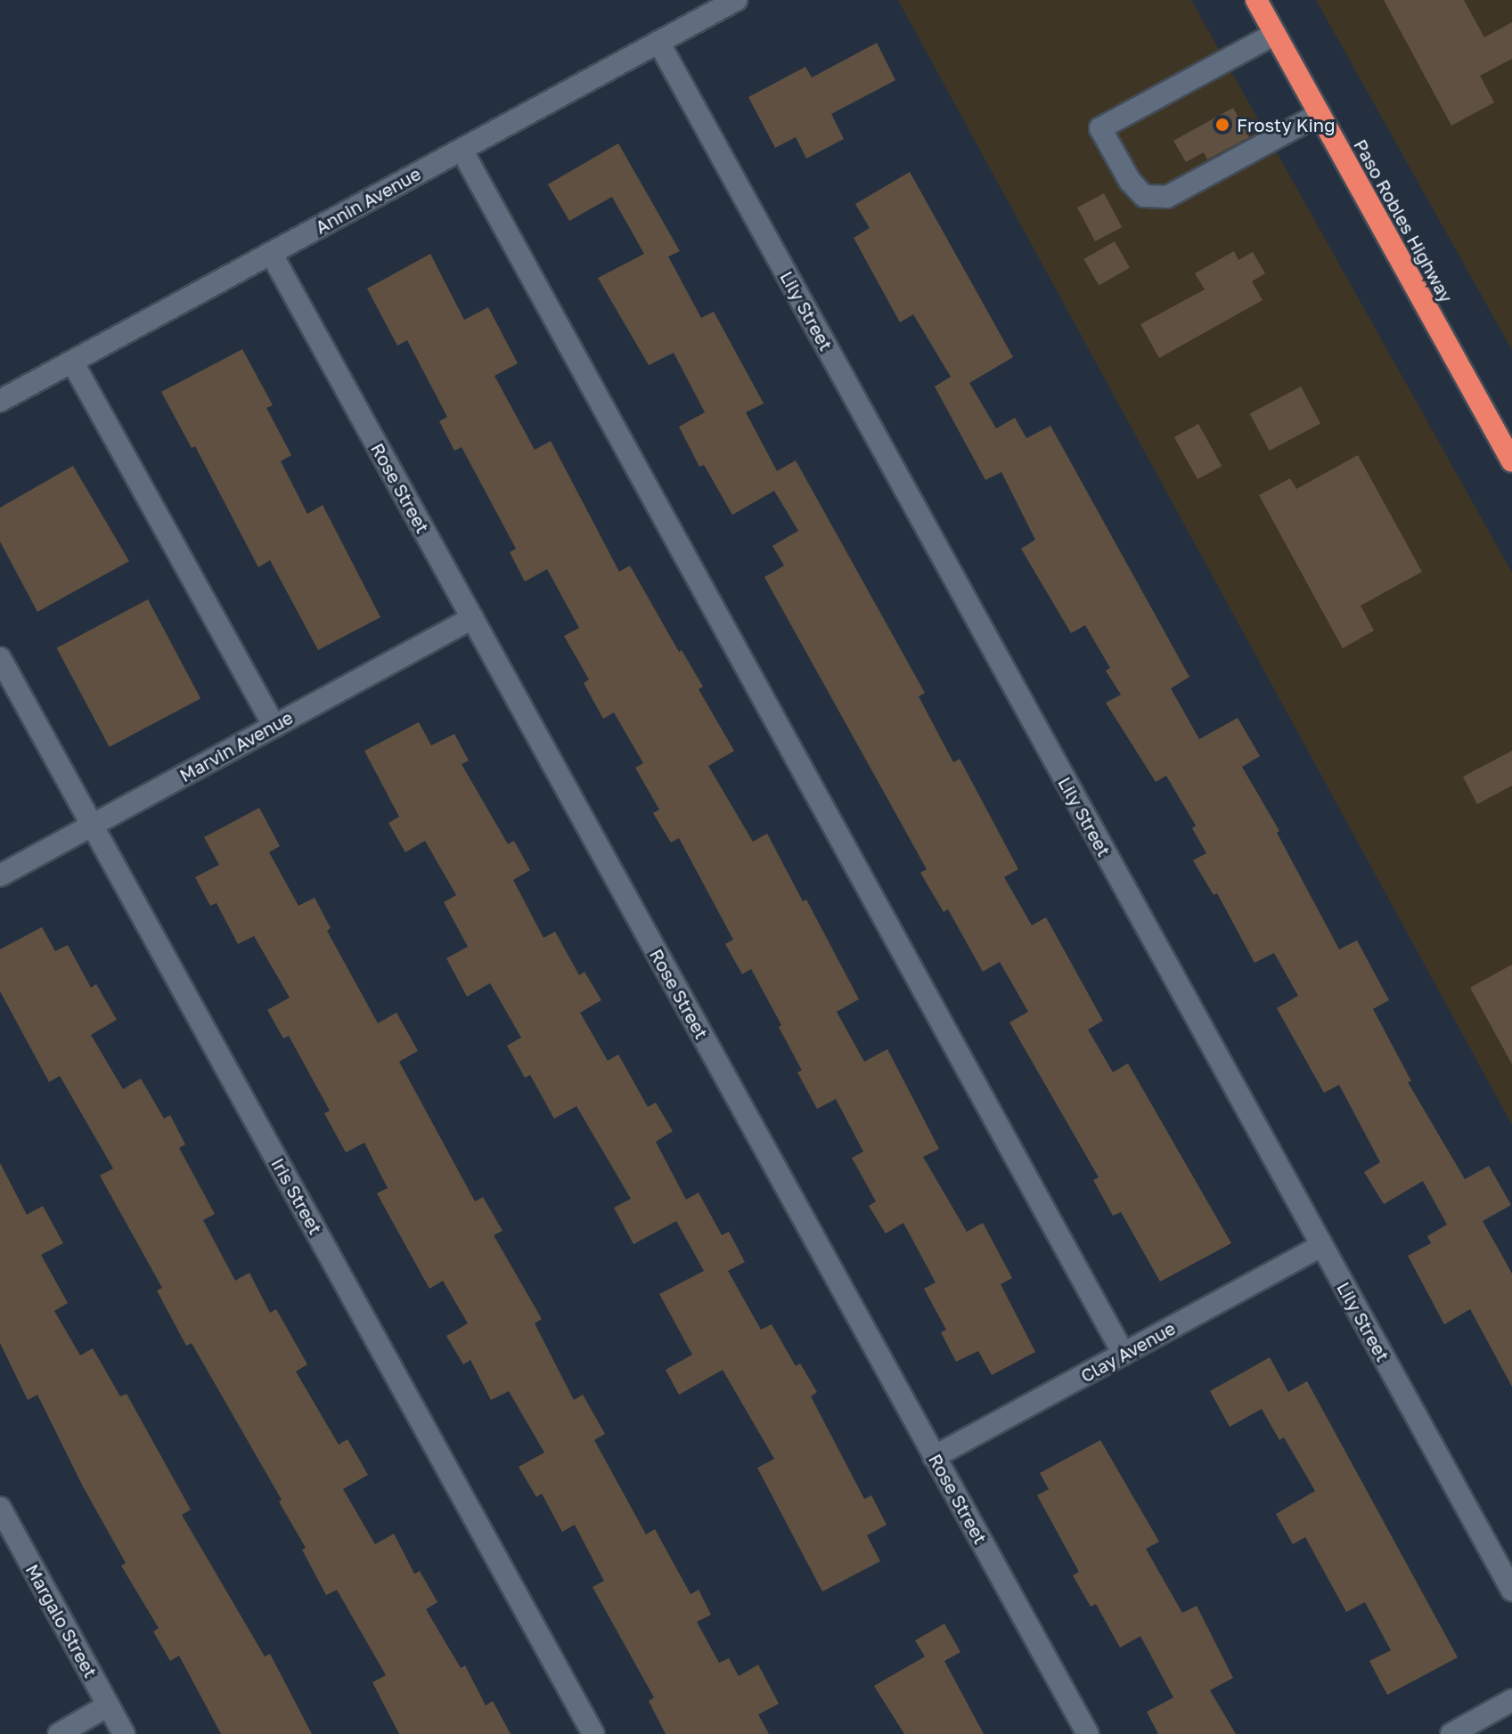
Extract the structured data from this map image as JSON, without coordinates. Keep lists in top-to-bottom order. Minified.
{"streets":{"highway":["Paso Robles Highway"],"street":["Annin Avenue","Lily Street","Rose Street","Marvin Avenue","Iris Street","Clay Avenue","Margalo Street"]},"crossings":[["Annin Avenue","Lily Street"],["Annin Avenue","Rose Street"],["Lily Street","Clay Avenue"],["Rose Street","Marvin Avenue"],["Rose Street","Clay Avenue"],["Marvin Avenue","Iris Street"]],"places":["Frosty King"]}
